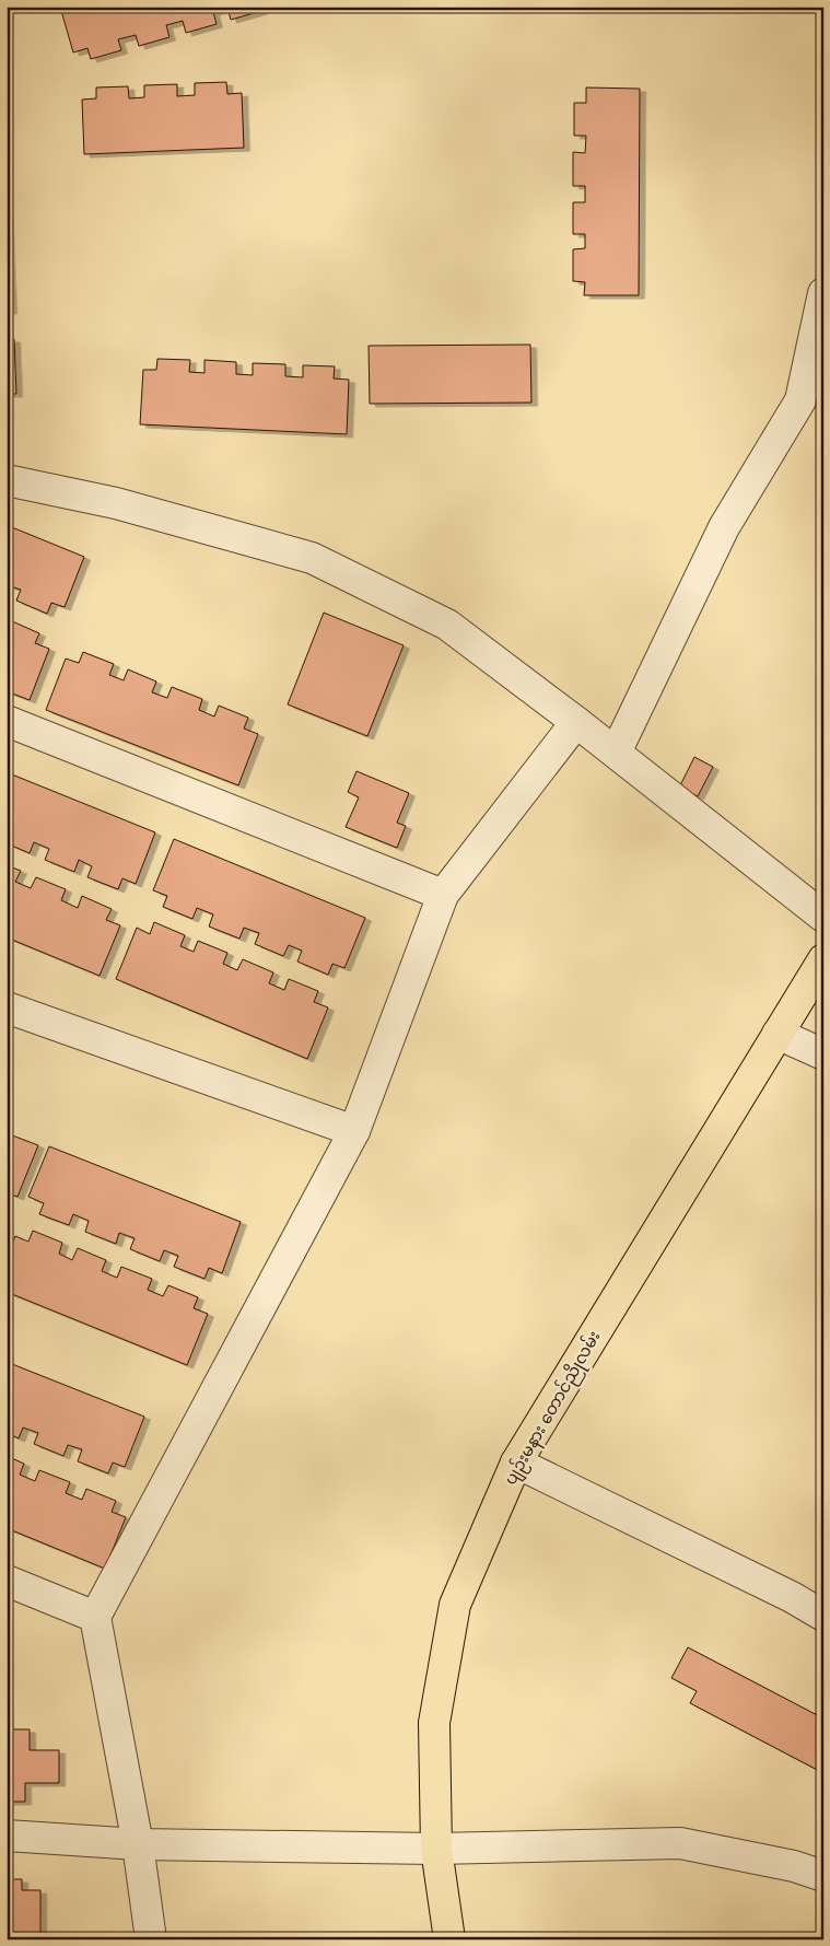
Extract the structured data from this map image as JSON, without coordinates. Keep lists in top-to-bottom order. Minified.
{"streets":{"main road":["ပျဉ်းမနား တောင်ညိုလမ်း"]}}
